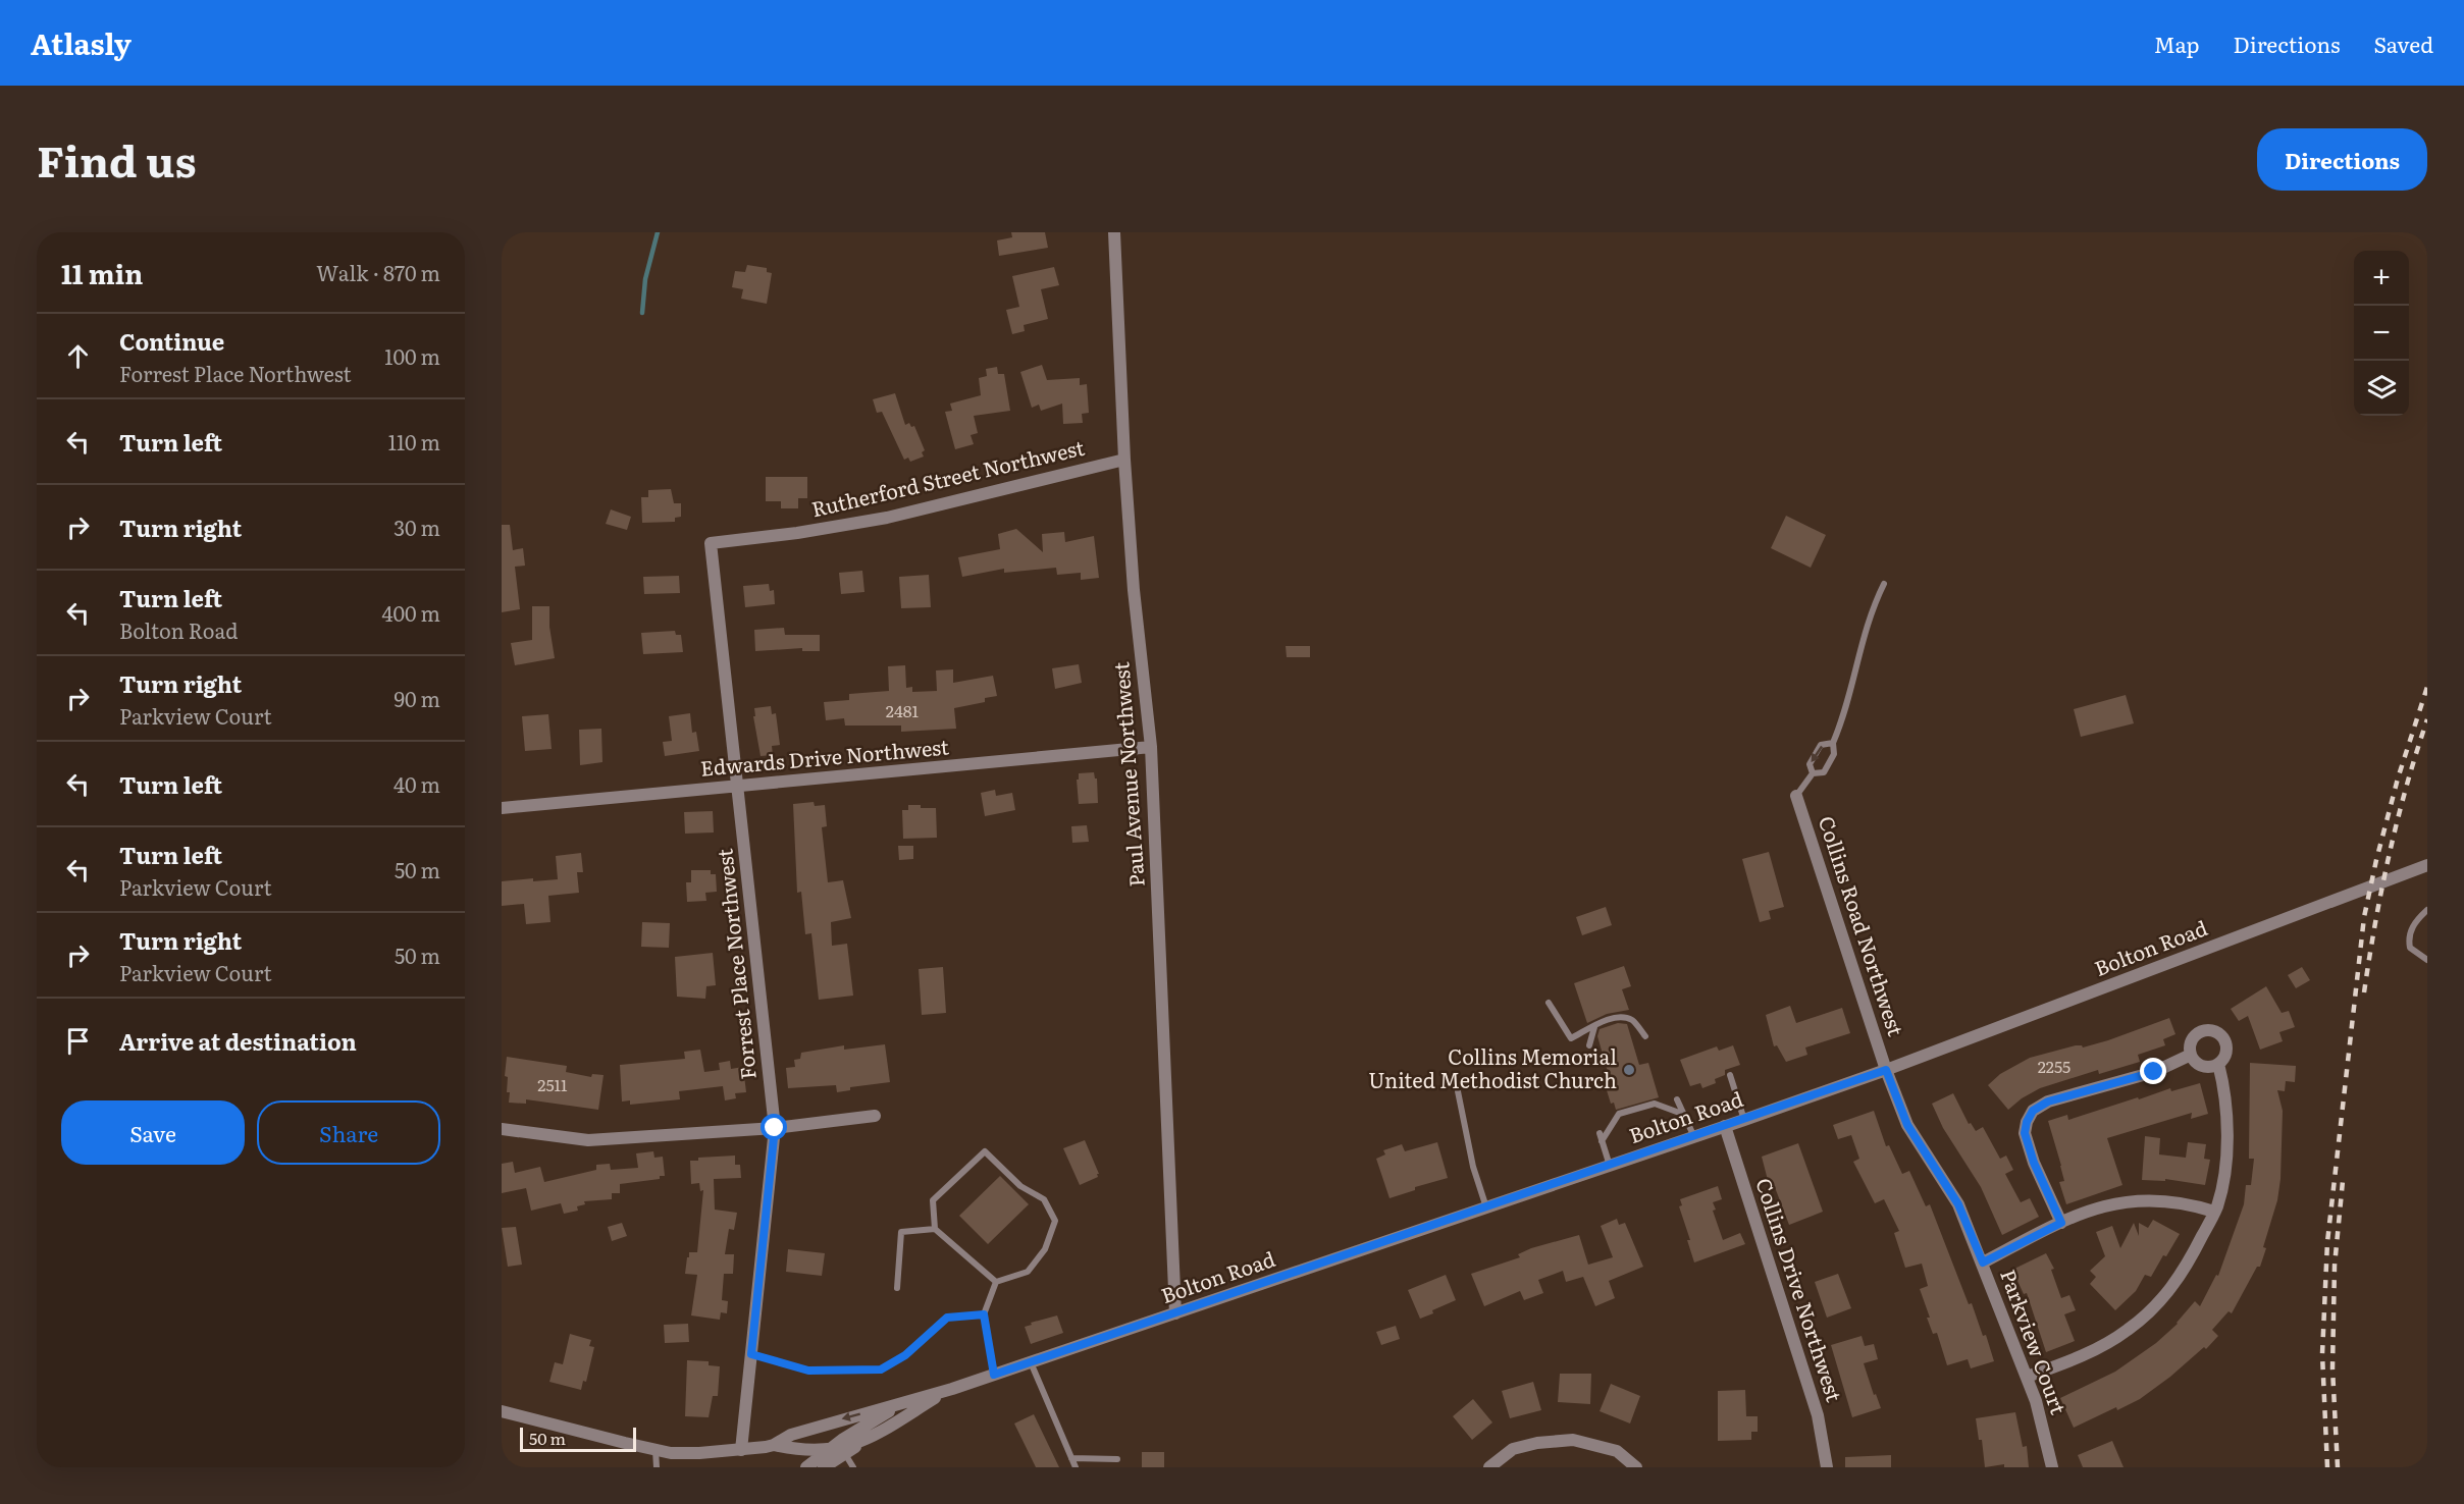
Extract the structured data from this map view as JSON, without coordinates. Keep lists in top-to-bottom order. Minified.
{"streets":{"street":["Rutherford Street Northwest","Edwards Drive Northwest","Paul Avenue Northwest","Collins Road Northwest","Bolton Road","Forrest Place Northwest","Collins Drive Northwest","Parkview Court"]},"crossings":[["Rutherford Street Northwest","Paul Avenue Northwest"],["Rutherford Street Northwest","Forrest Place Northwest"],["Edwards Drive Northwest","Paul Avenue Northwest"],["Edwards Drive Northwest","Forrest Place Northwest"],["Paul Avenue Northwest","Bolton Road"],["Collins Road Northwest","Bolton Road"],["Collins Road Northwest","Parkview Court"],["Bolton Road","Forrest Place Northwest"],["Bolton Road","Collins Drive Northwest"],["Bolton Road","Parkview Court"]],"places":["Collins Memorial United Methodist Church"],"house_numbers":["2481","2255","2511"],"scale_bar":"50 m","page":{"header":"Atlasly","nav":["Map","Directions","Saved"],"title":"Find us","buttons":["Directions",["Save","Share"]],"heading":["11 min","Walk · 870 m"],"map_buttons":["+","−"],"list":[["Continue","Forrest Place Northwest","100 m"],["Turn left","110 m"],["Turn right","30 m"],["Turn left","Bolton Road","400 m"],["Turn right","Parkview Court","90 m"],["Turn left","40 m"],["Turn left","Parkview Court","50 m"],["Turn right","Parkview Court","50 m"],"Arrive at destination"],"scale":"50 m"}}
